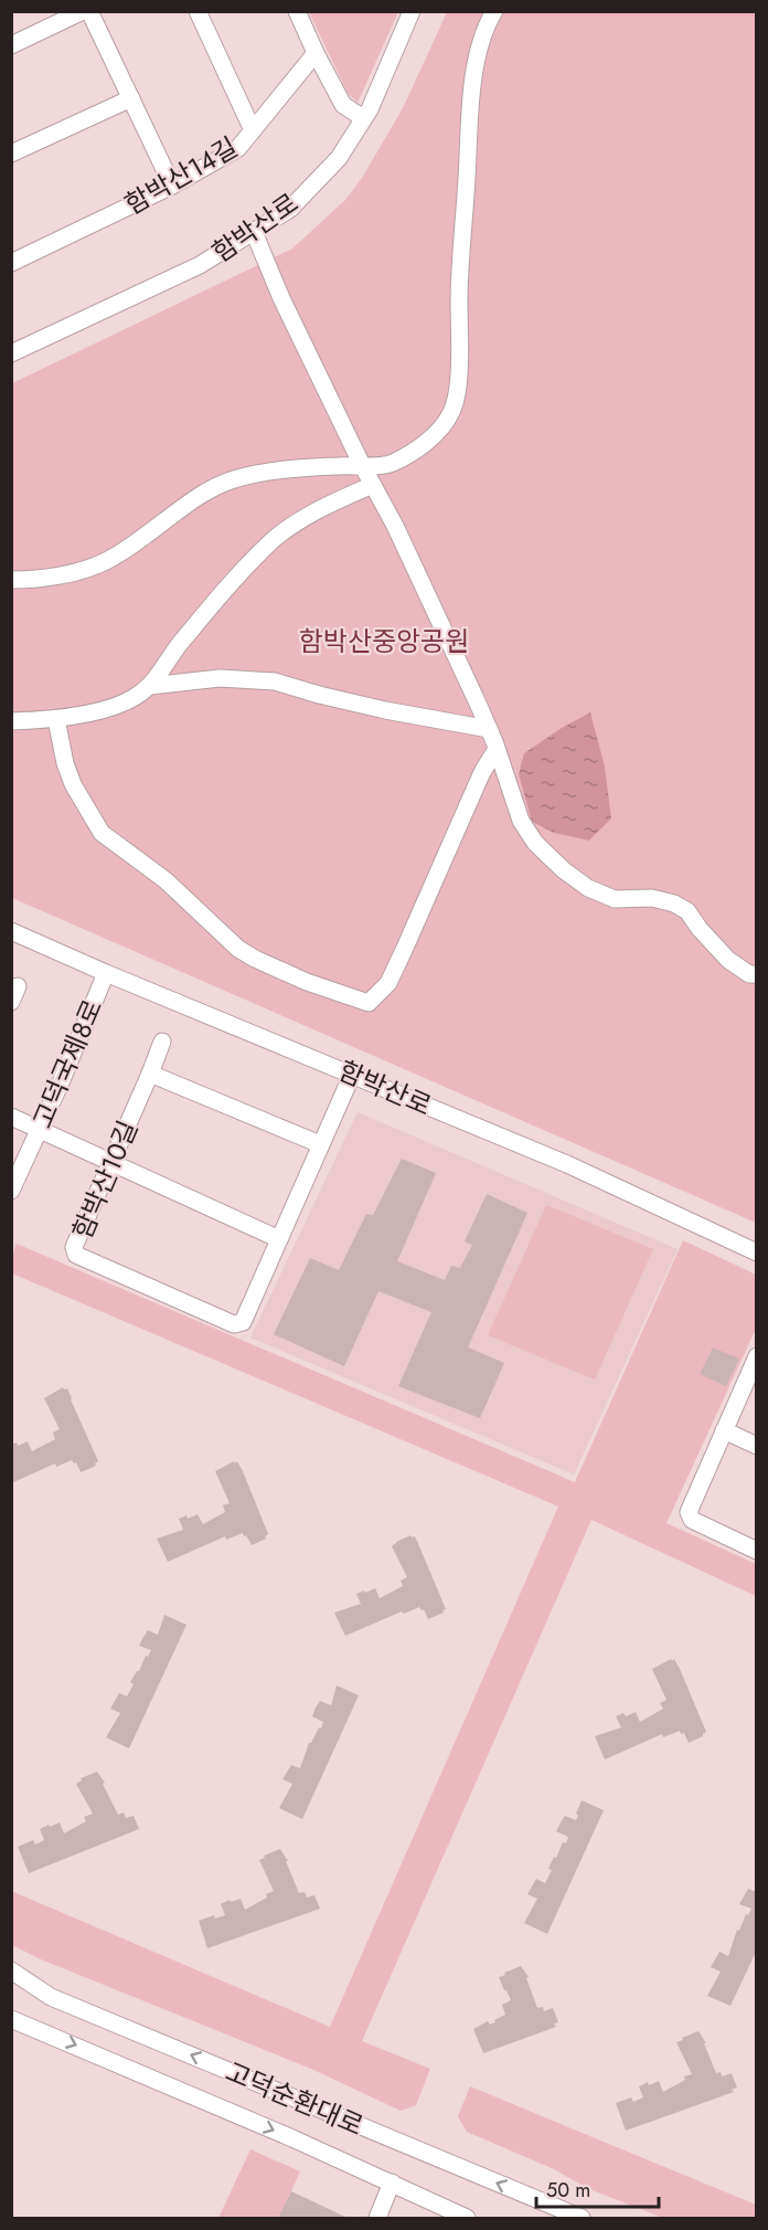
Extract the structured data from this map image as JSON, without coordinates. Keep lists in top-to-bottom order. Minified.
{"streets":{"street":["함박산14길","함박산로","고덕국제8로","함박산10길","고덕순환대로"]},"crossings":[["함박산로","고덕국제8로"],["함박산로","함박산10길"]],"parks":["함박산중앙공원"],"scale_bar":"50 m"}
